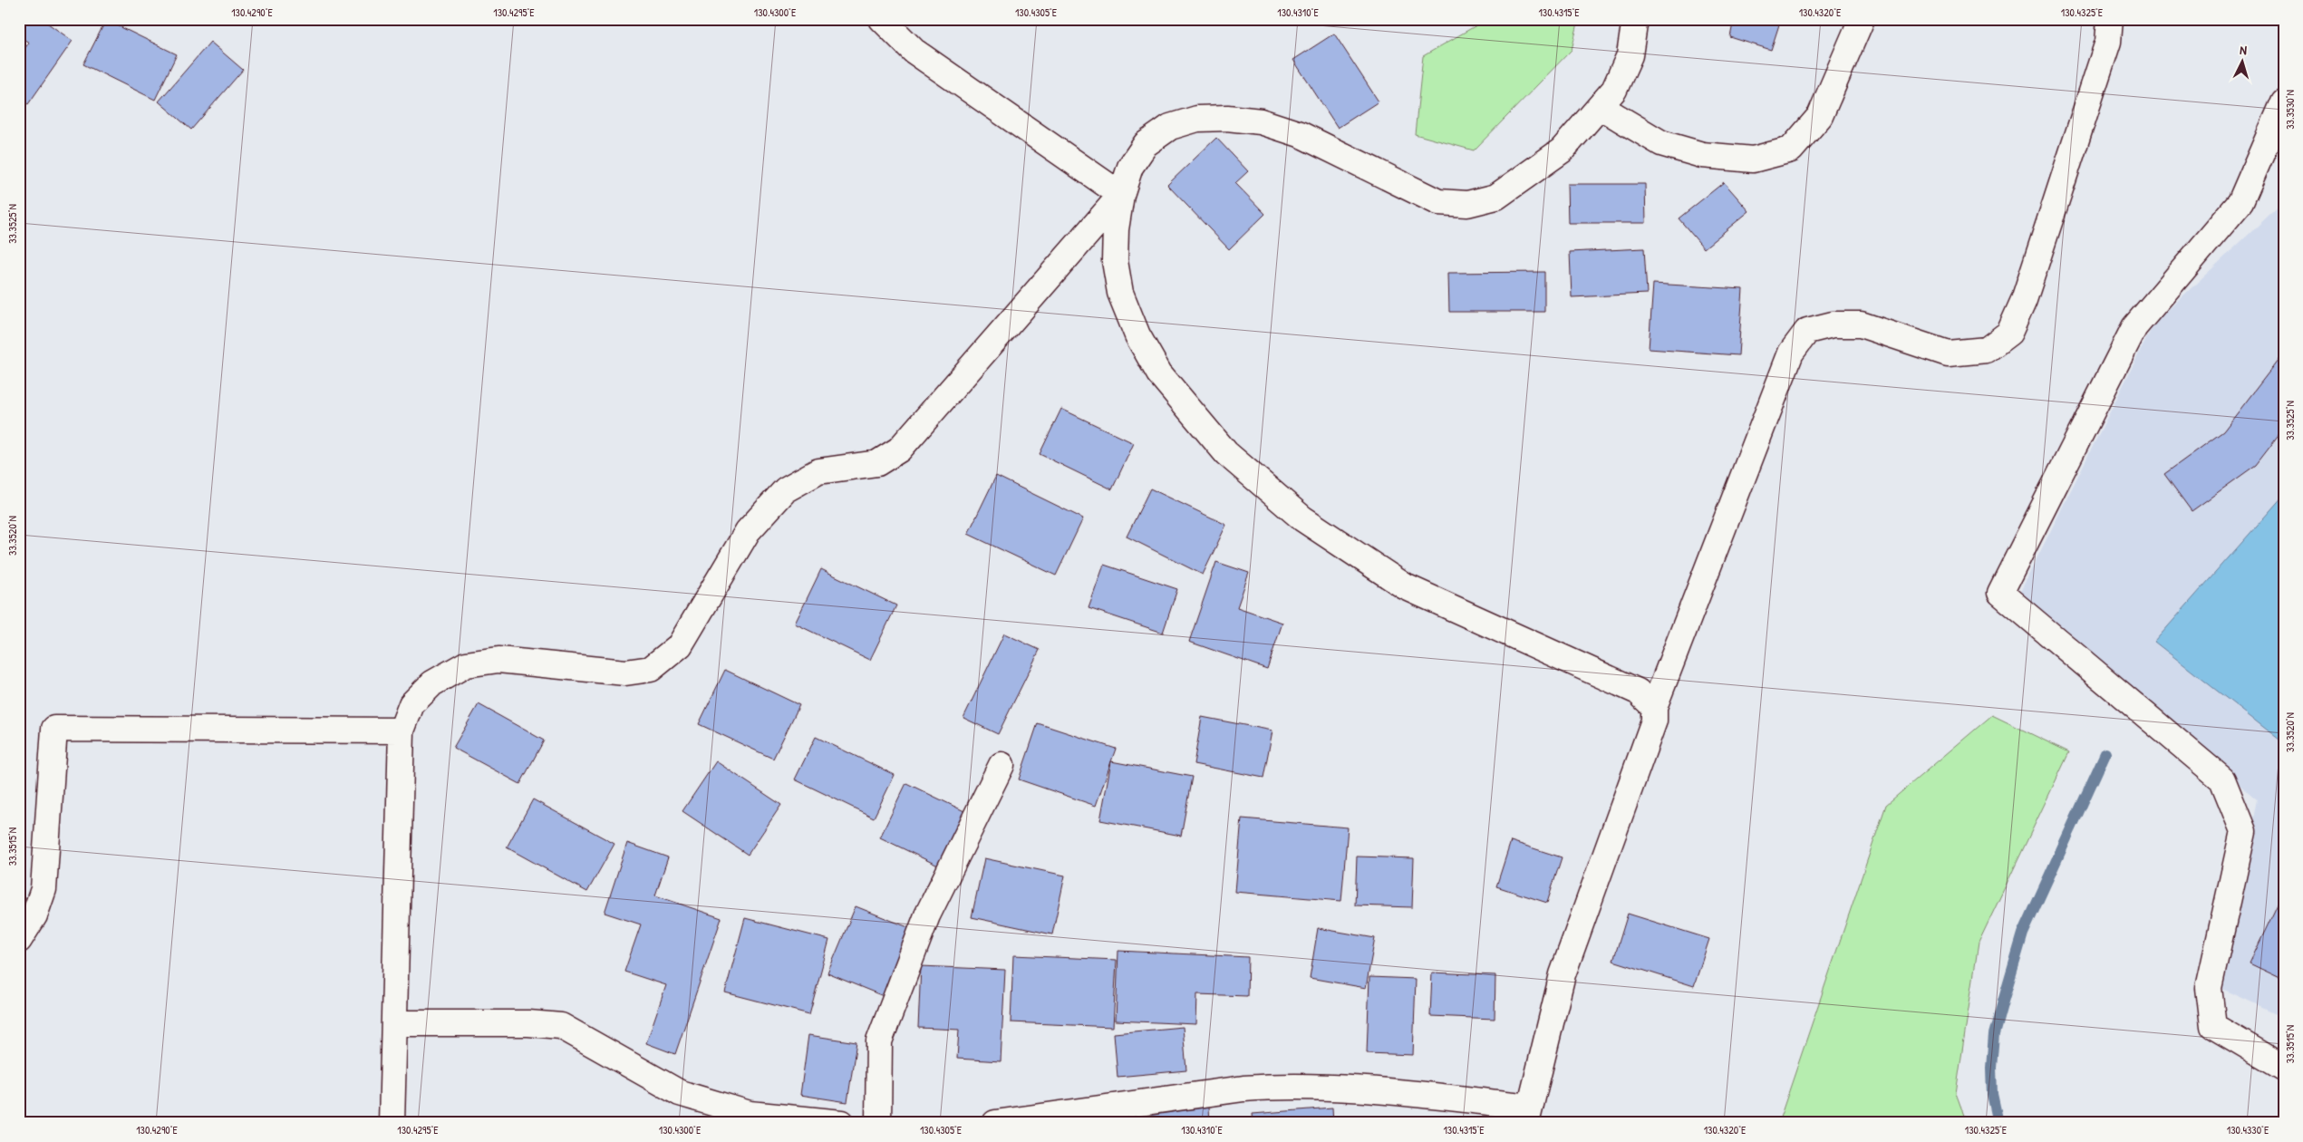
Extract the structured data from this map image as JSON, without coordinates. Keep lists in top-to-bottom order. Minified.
{"north":"top","coordinates":["130.4290°E","130.4295°E","130.4300°E","130.4305°E","130.4310°E","130.4315°E","130.4320°E","130.4325°E","33.3530°N","33.3525°N","33.3520°N","33.3515°N","130.4330°E"]}
